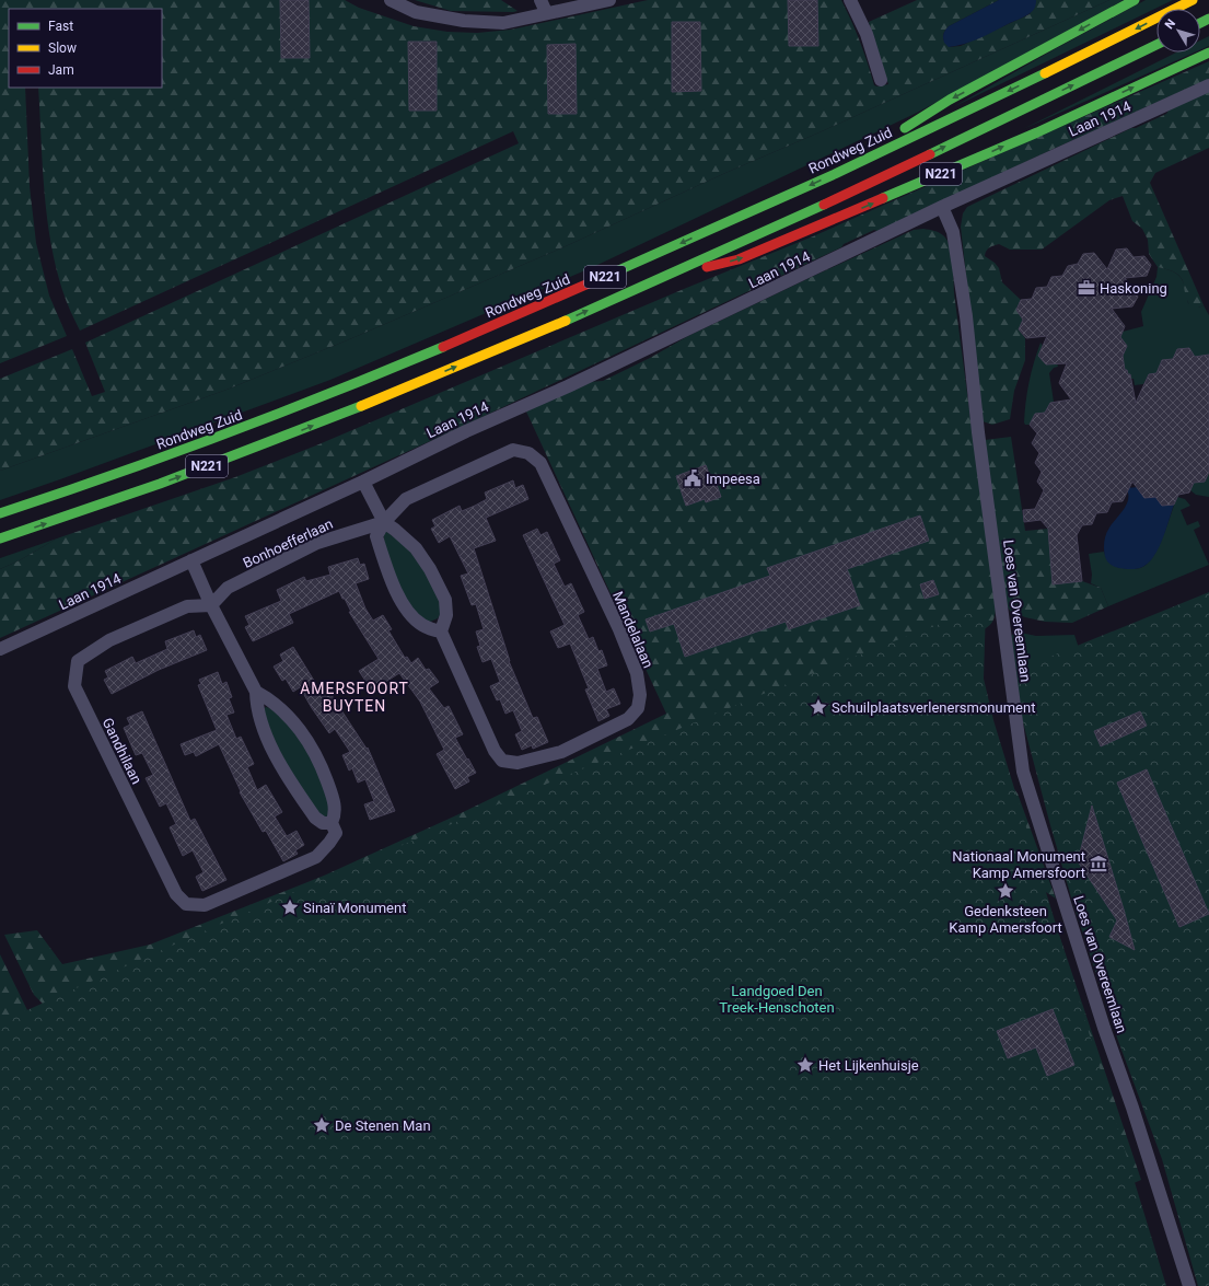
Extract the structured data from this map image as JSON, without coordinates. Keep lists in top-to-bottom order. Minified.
{"streets":{"main road":["Rondweg Zuid","N221"],"street":["Laan 1914","Bonhoefferlaan","Loes van Overeemlaan","Mandelalaan","Gandhilaan"]},"crossings":[["Laan 1914","Loes van Overeemlaan"],["Rondweg Zuid","N221"],["Bonhoefferlaan","Mandelalaan"],["Bonhoefferlaan","Gandhilaan"]],"districts":["AMERSFOORT BUYTEN"],"parks":["Landgoed Den Treek-Henschoten"],"places":{"office":["Haskoning"],"public building":["Impeesa"],"place":["Schuilplaatsverlenersmonument","Gedenksteen Kamp Amersfoort","Sinaï Monument","Het Lijkenhuisje","De Stenen Man"],"museum":["Nationaal Monument Kamp Amersfoort"]},"legend":["Fast","Slow","Jam"],"north":"top left"}
